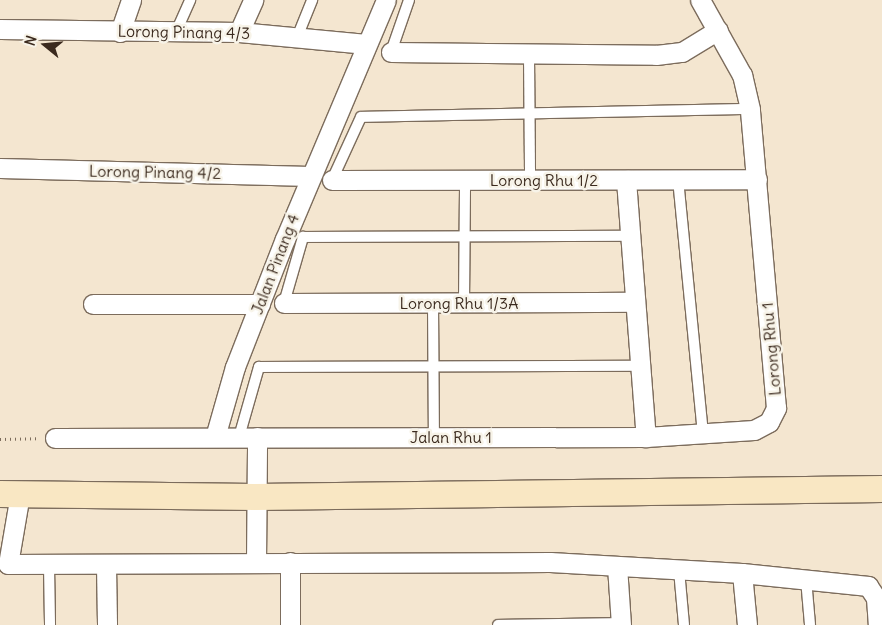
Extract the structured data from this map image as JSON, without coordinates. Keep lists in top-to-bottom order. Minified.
{"streets":{"street":["Lorong Pinang 4/3","Lorong Pinang 4/2","Lorong Rhu 1/2","Jalan Pinang 4","Lorong Rhu 1/3A","Lorong Rhu 1","Jalan Rhu 1"]},"crossings":[["Lorong Pinang 4/3","Jalan Pinang 4"],["Lorong Pinang 4/2","Jalan Pinang 4"],["Lorong Rhu 1/2","Lorong Rhu 1"],["Lorong Rhu 1","Jalan Rhu 1"]],"north":"left"}
